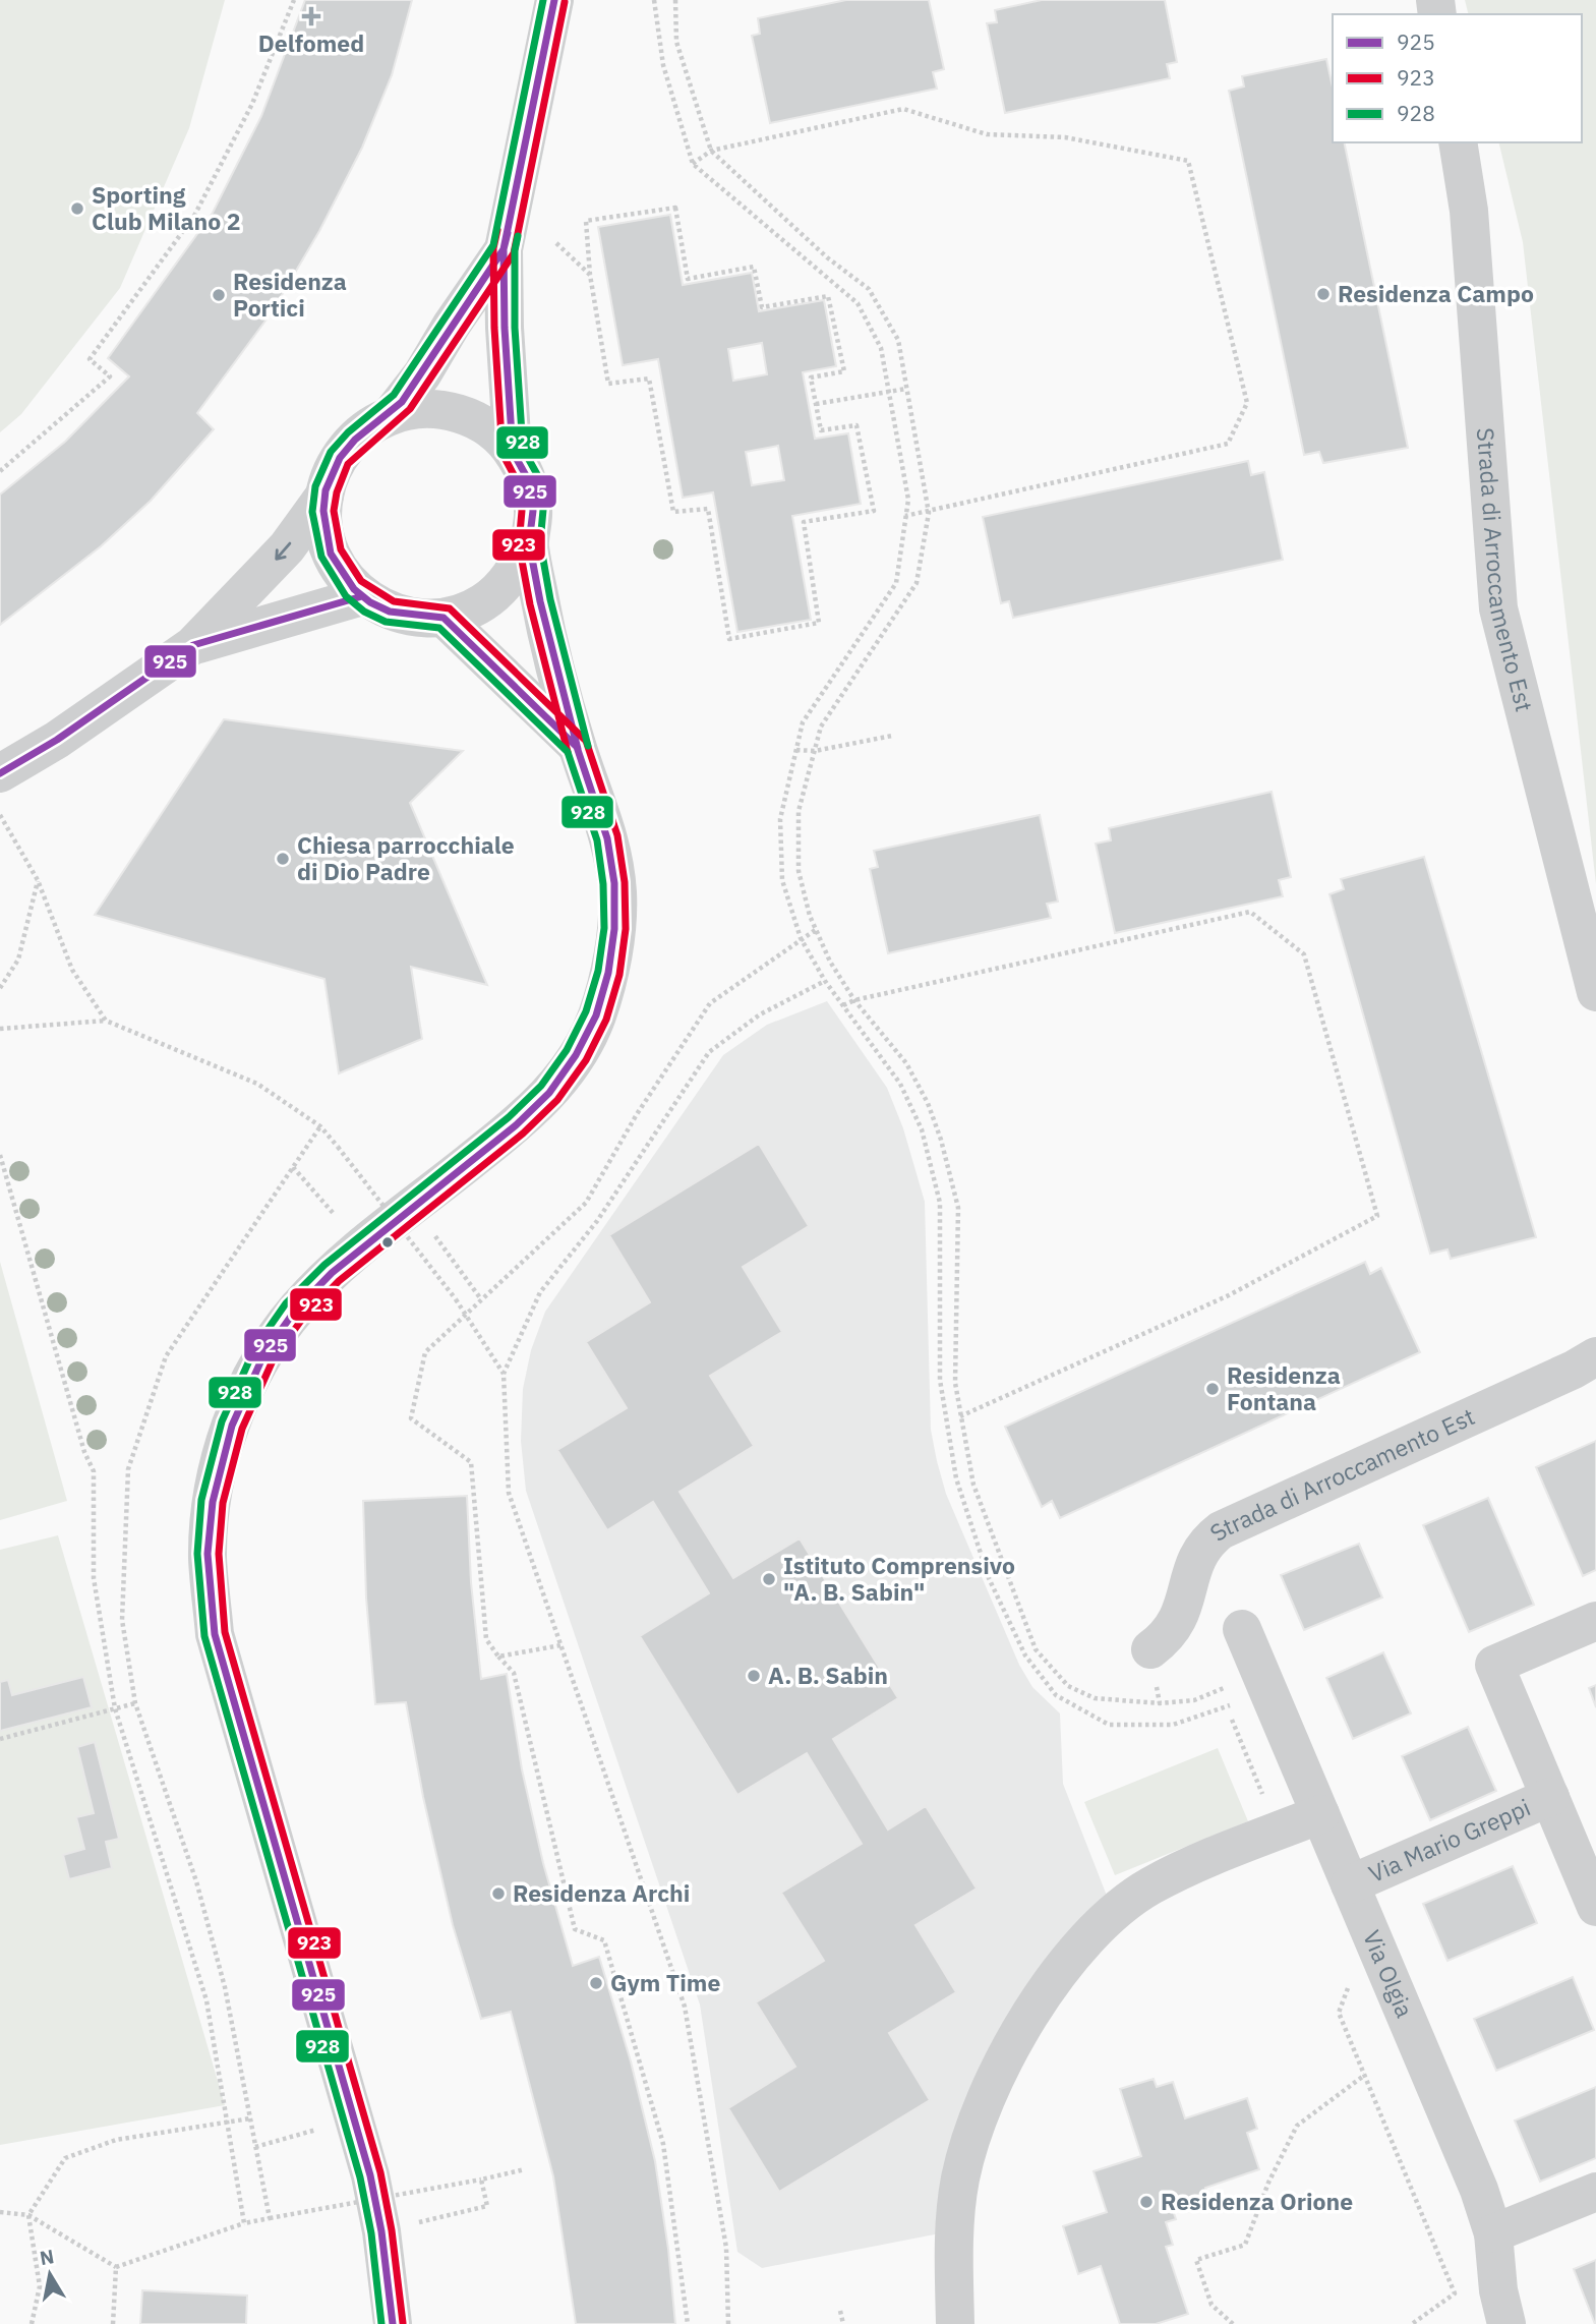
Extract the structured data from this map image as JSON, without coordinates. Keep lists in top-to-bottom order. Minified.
{"streets":{"street":["Strada di Arroccamento Est","Via Mario Greppi","Via Olgia"]},"crossings":[["Via Mario Greppi","Via Olgia"]],"places":{"health":["Delfomed"],"other":["Sporting Club Milano 2","Residenza Campo","Residenza Portici","Chiesa parrocchiale di Dio Padre","Residenza Fontana","Istituto Comprensivo \"A. B. Sabin\"","A. B. Sabin","Residenza Archi","Gym Time","Residenza Orione"]},"lines":["transit line 925","transit line 928","transit line 923"],"legend":["925","923","928"],"north":"top"}
